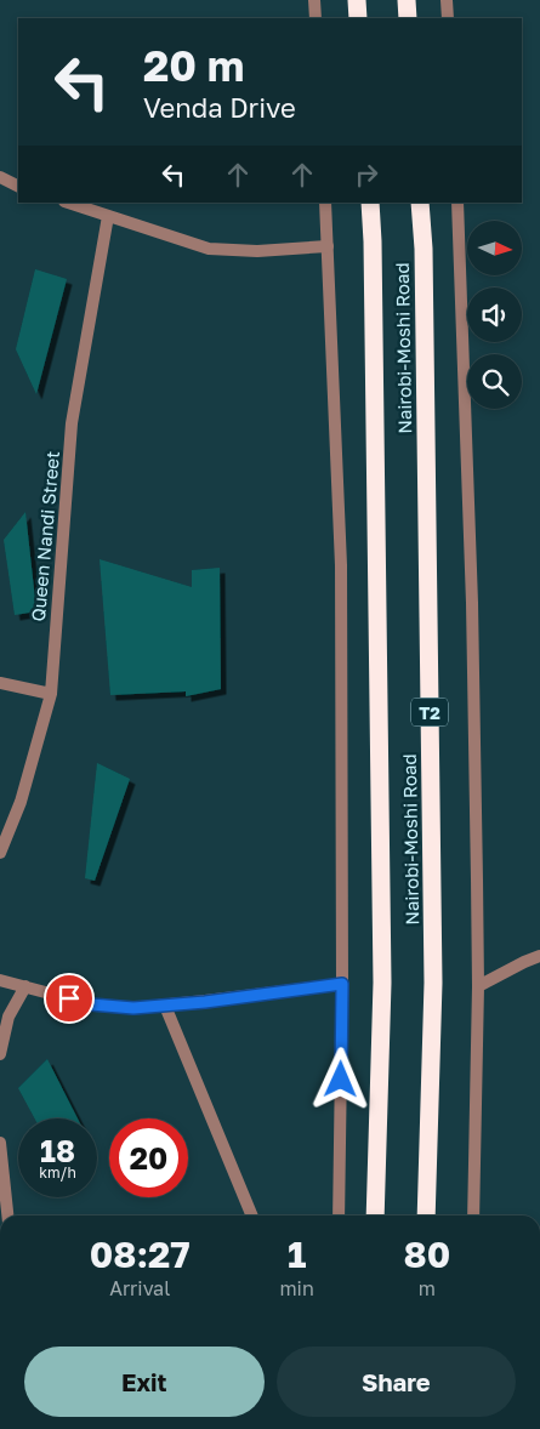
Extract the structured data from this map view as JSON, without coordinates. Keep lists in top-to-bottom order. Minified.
{"streets":{"highway":["Nairobi-Moshi Road","T2"],"street":["Queen Nandi Street"]},"north":"right","page":{"turn":["20 m","Venda Drive"],"speed":"18 km/h","limit":"20","eta":["08:27","Arrival","1","min","80","m"],"buttons":["Exit","Share"]}}
